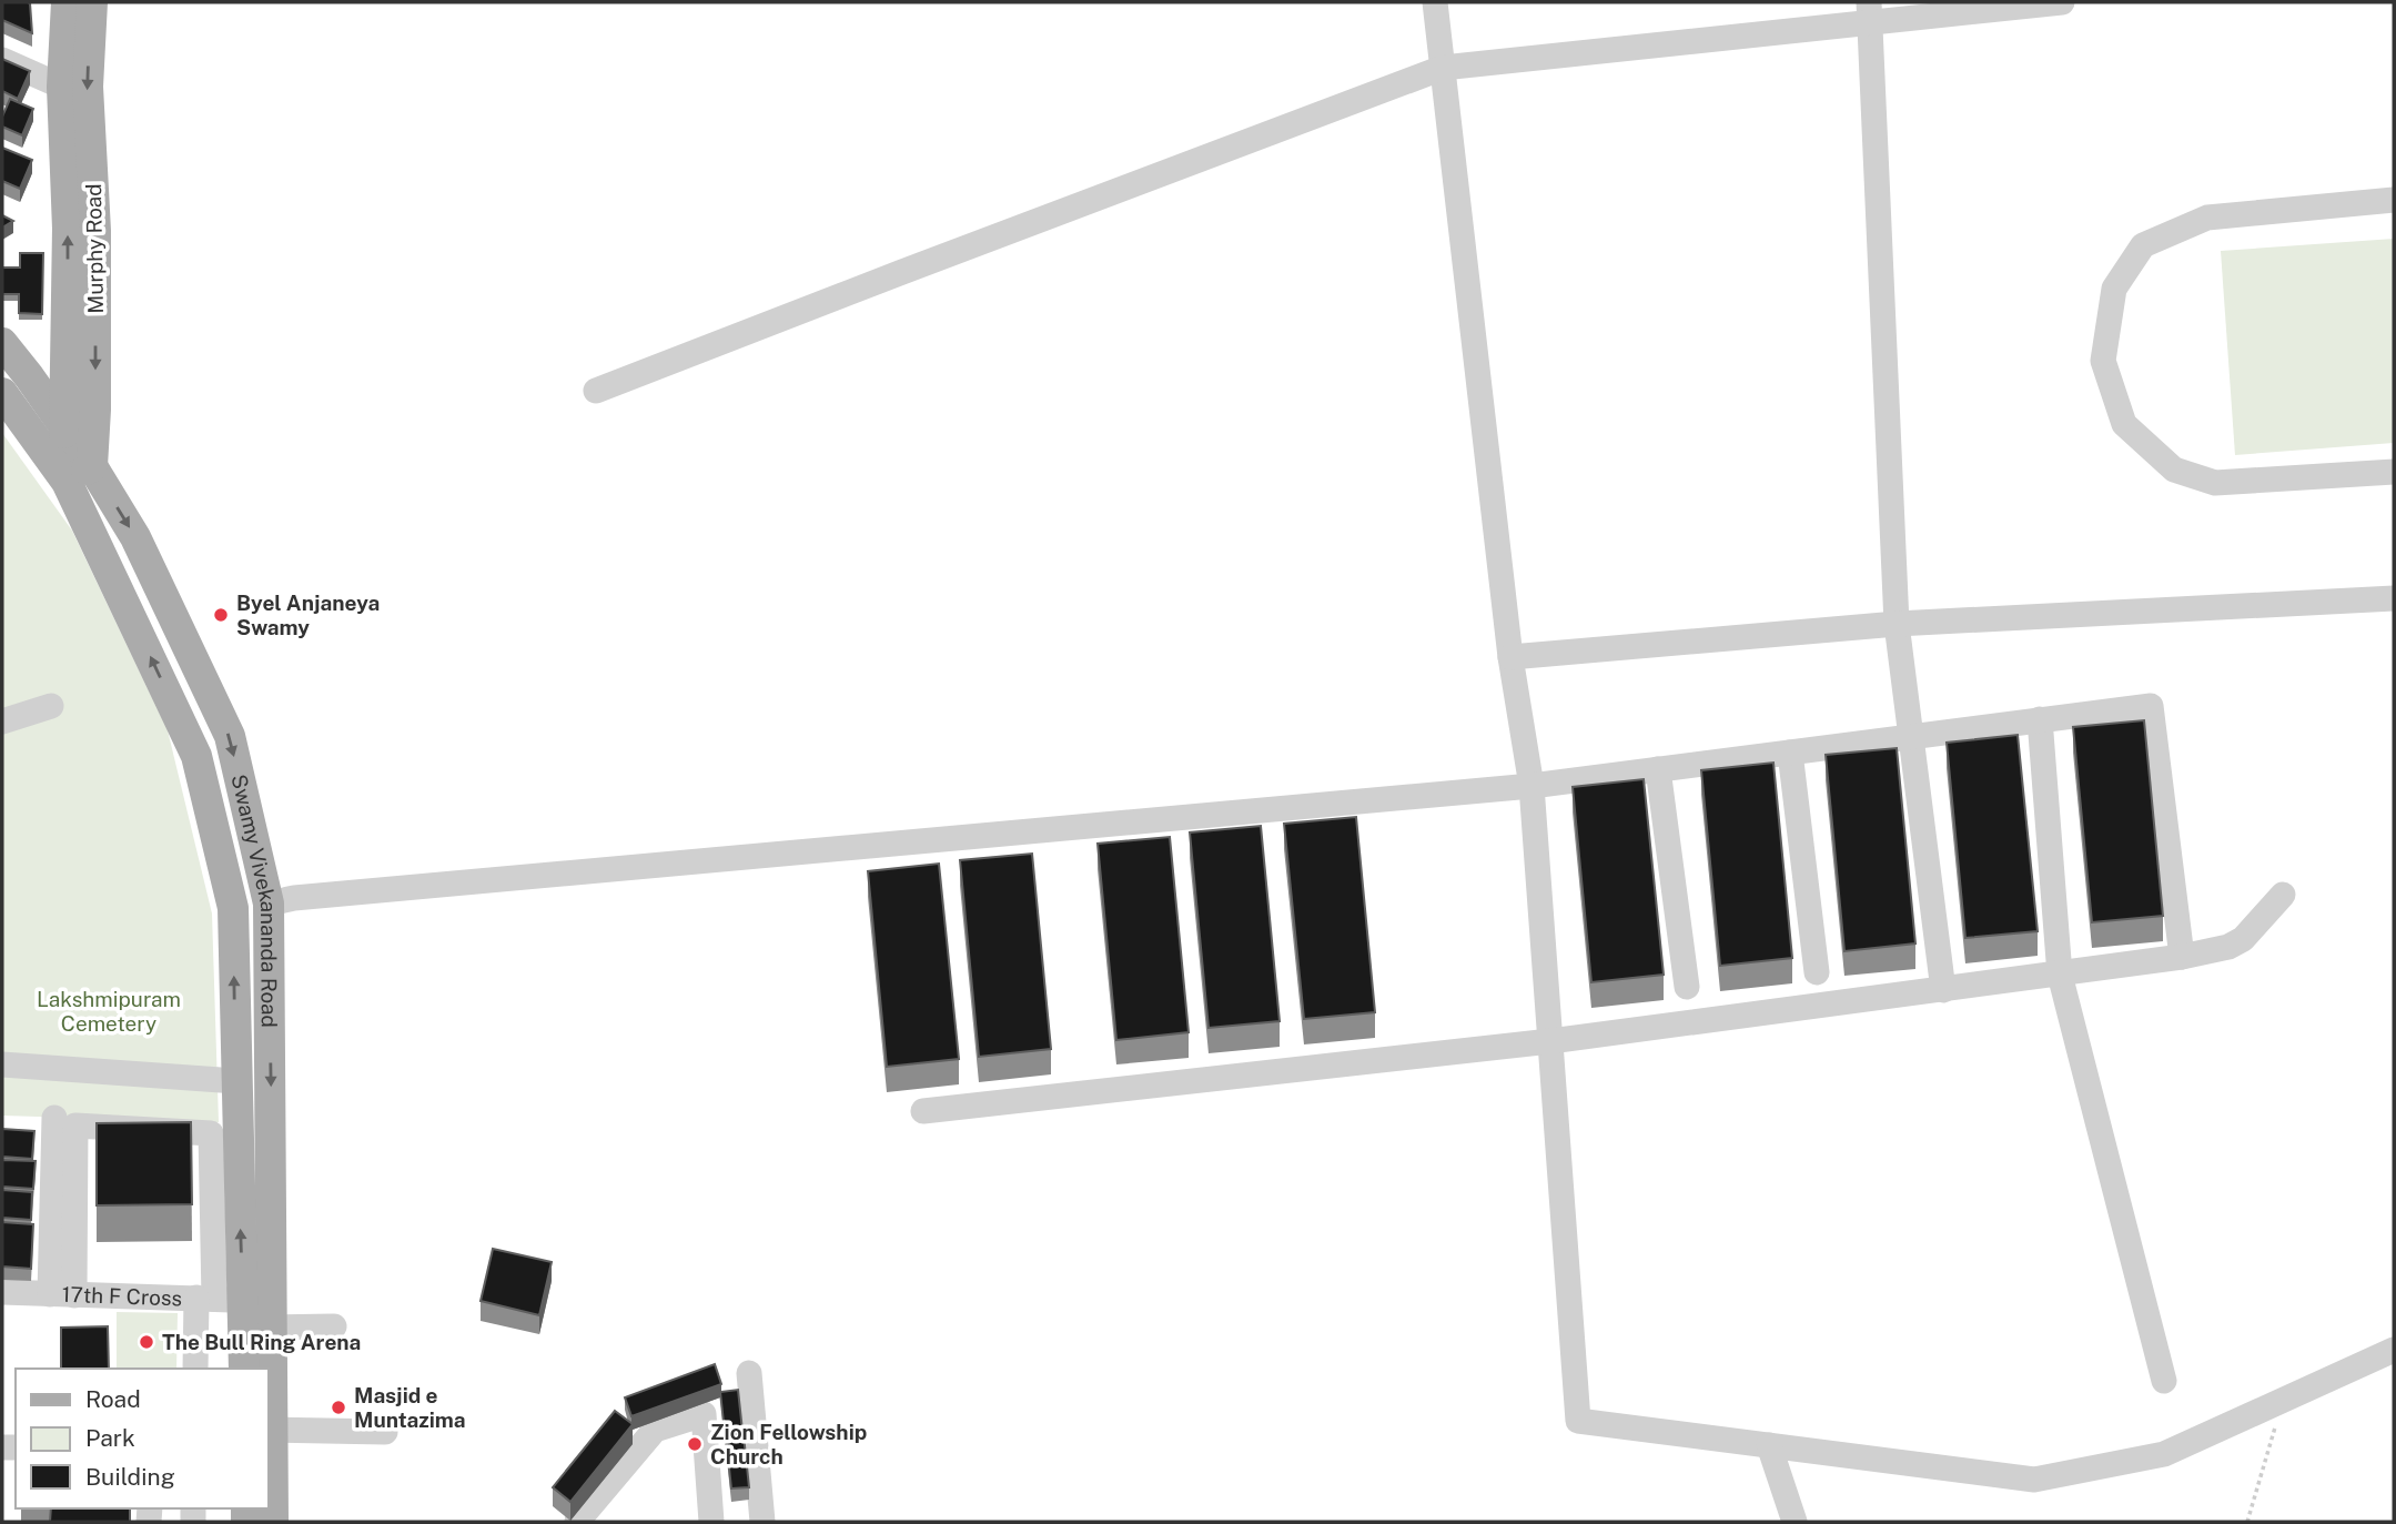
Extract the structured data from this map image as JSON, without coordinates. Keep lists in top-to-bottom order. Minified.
{"streets":{"main road":["Murphy Road","Swamy Vivekananda Road"],"street":["17th F Cross"]},"crossings":[["Murphy Road","Swamy Vivekananda Road"],["Swamy Vivekananda Road","17th F Cross"]],"parks":["Lakshmipuram Cemetery"],"places":["Byel Anjaneya Swamy","The Bull Ring Arena","Masjid e Muntazima","Zion Fellowship Church"],"legend":["Road","Park","Building"]}
